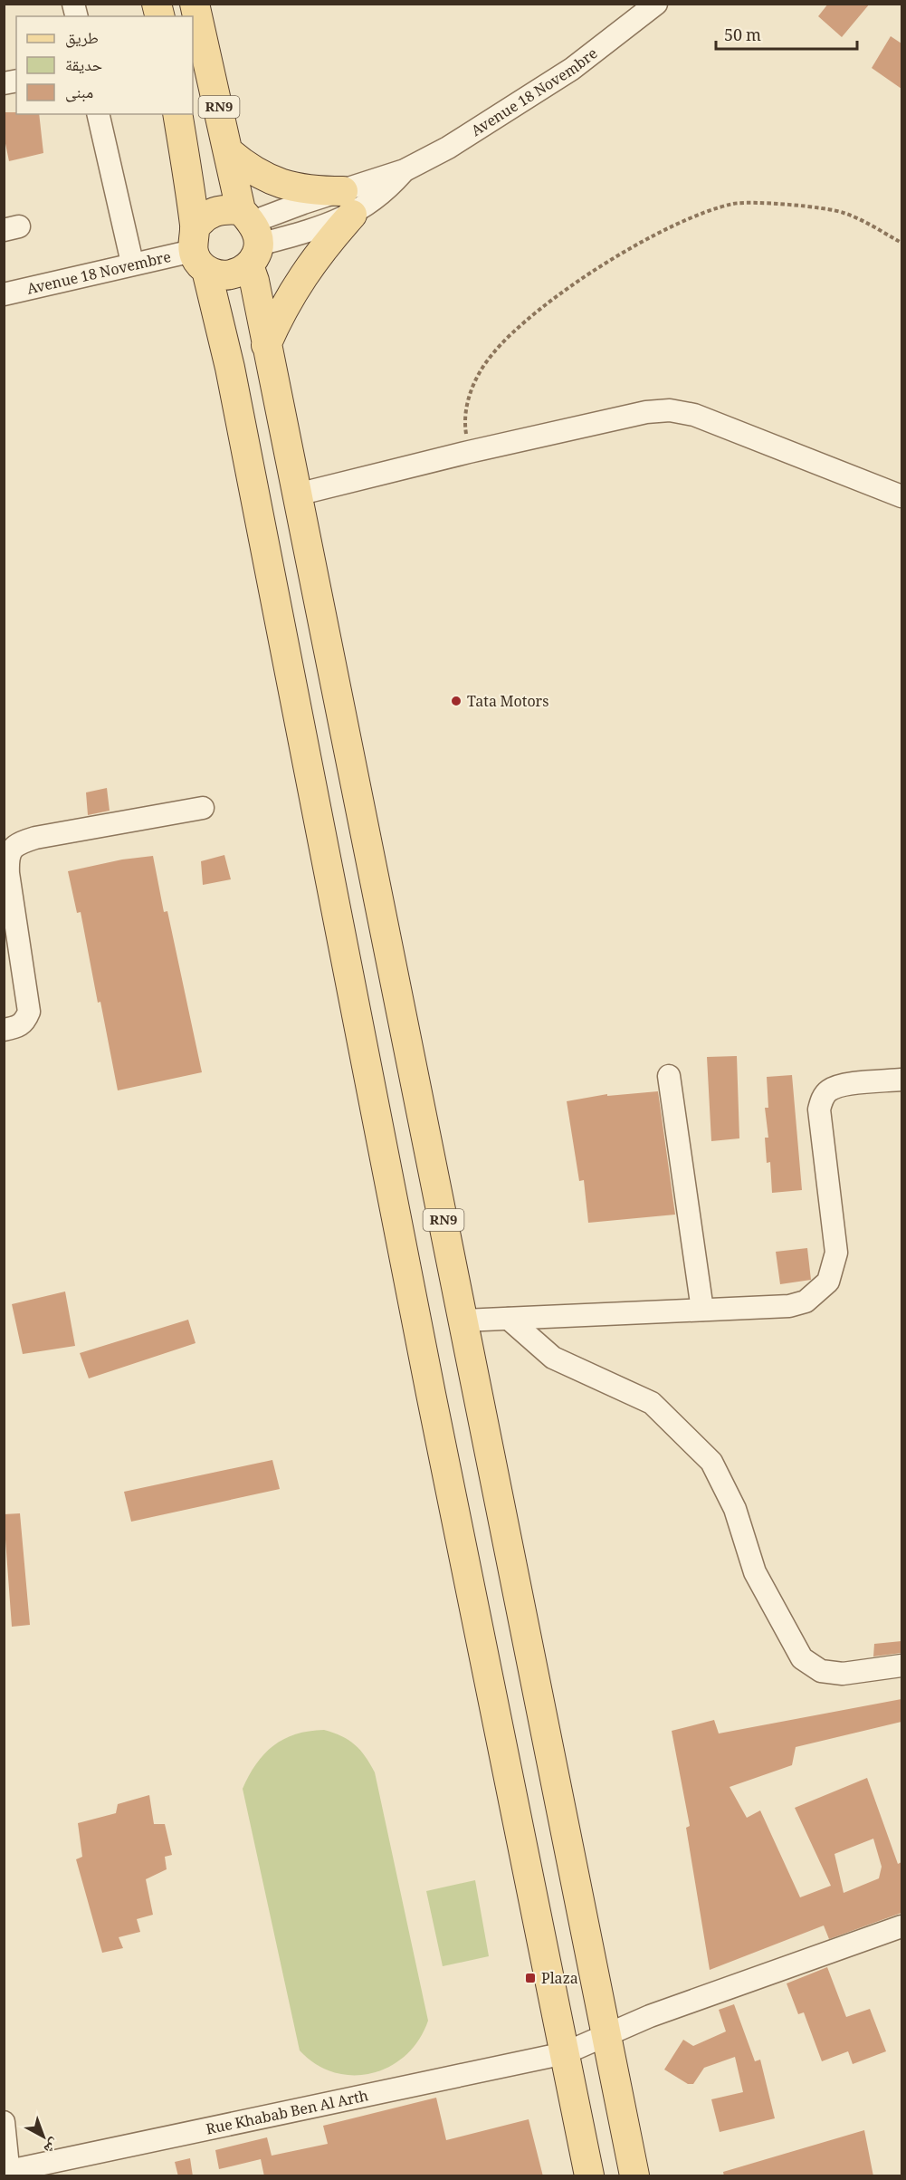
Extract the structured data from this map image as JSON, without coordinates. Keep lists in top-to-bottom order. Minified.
{"streets":{"main road":["RN9"],"street":["Avenue 18 Novembre","Rue Khabab Ben Al Arth"]},"crossings":[["Avenue 18 Novembre","RN9"],["RN9","Rue Khabab Ben Al Arth"]],"places":{"other":["Tata Motors"],"transit":["Plaza"]},"legend":["طريق","حديقة","مبنى"],"scale_bar":"50 m","north":"bottom right"}
